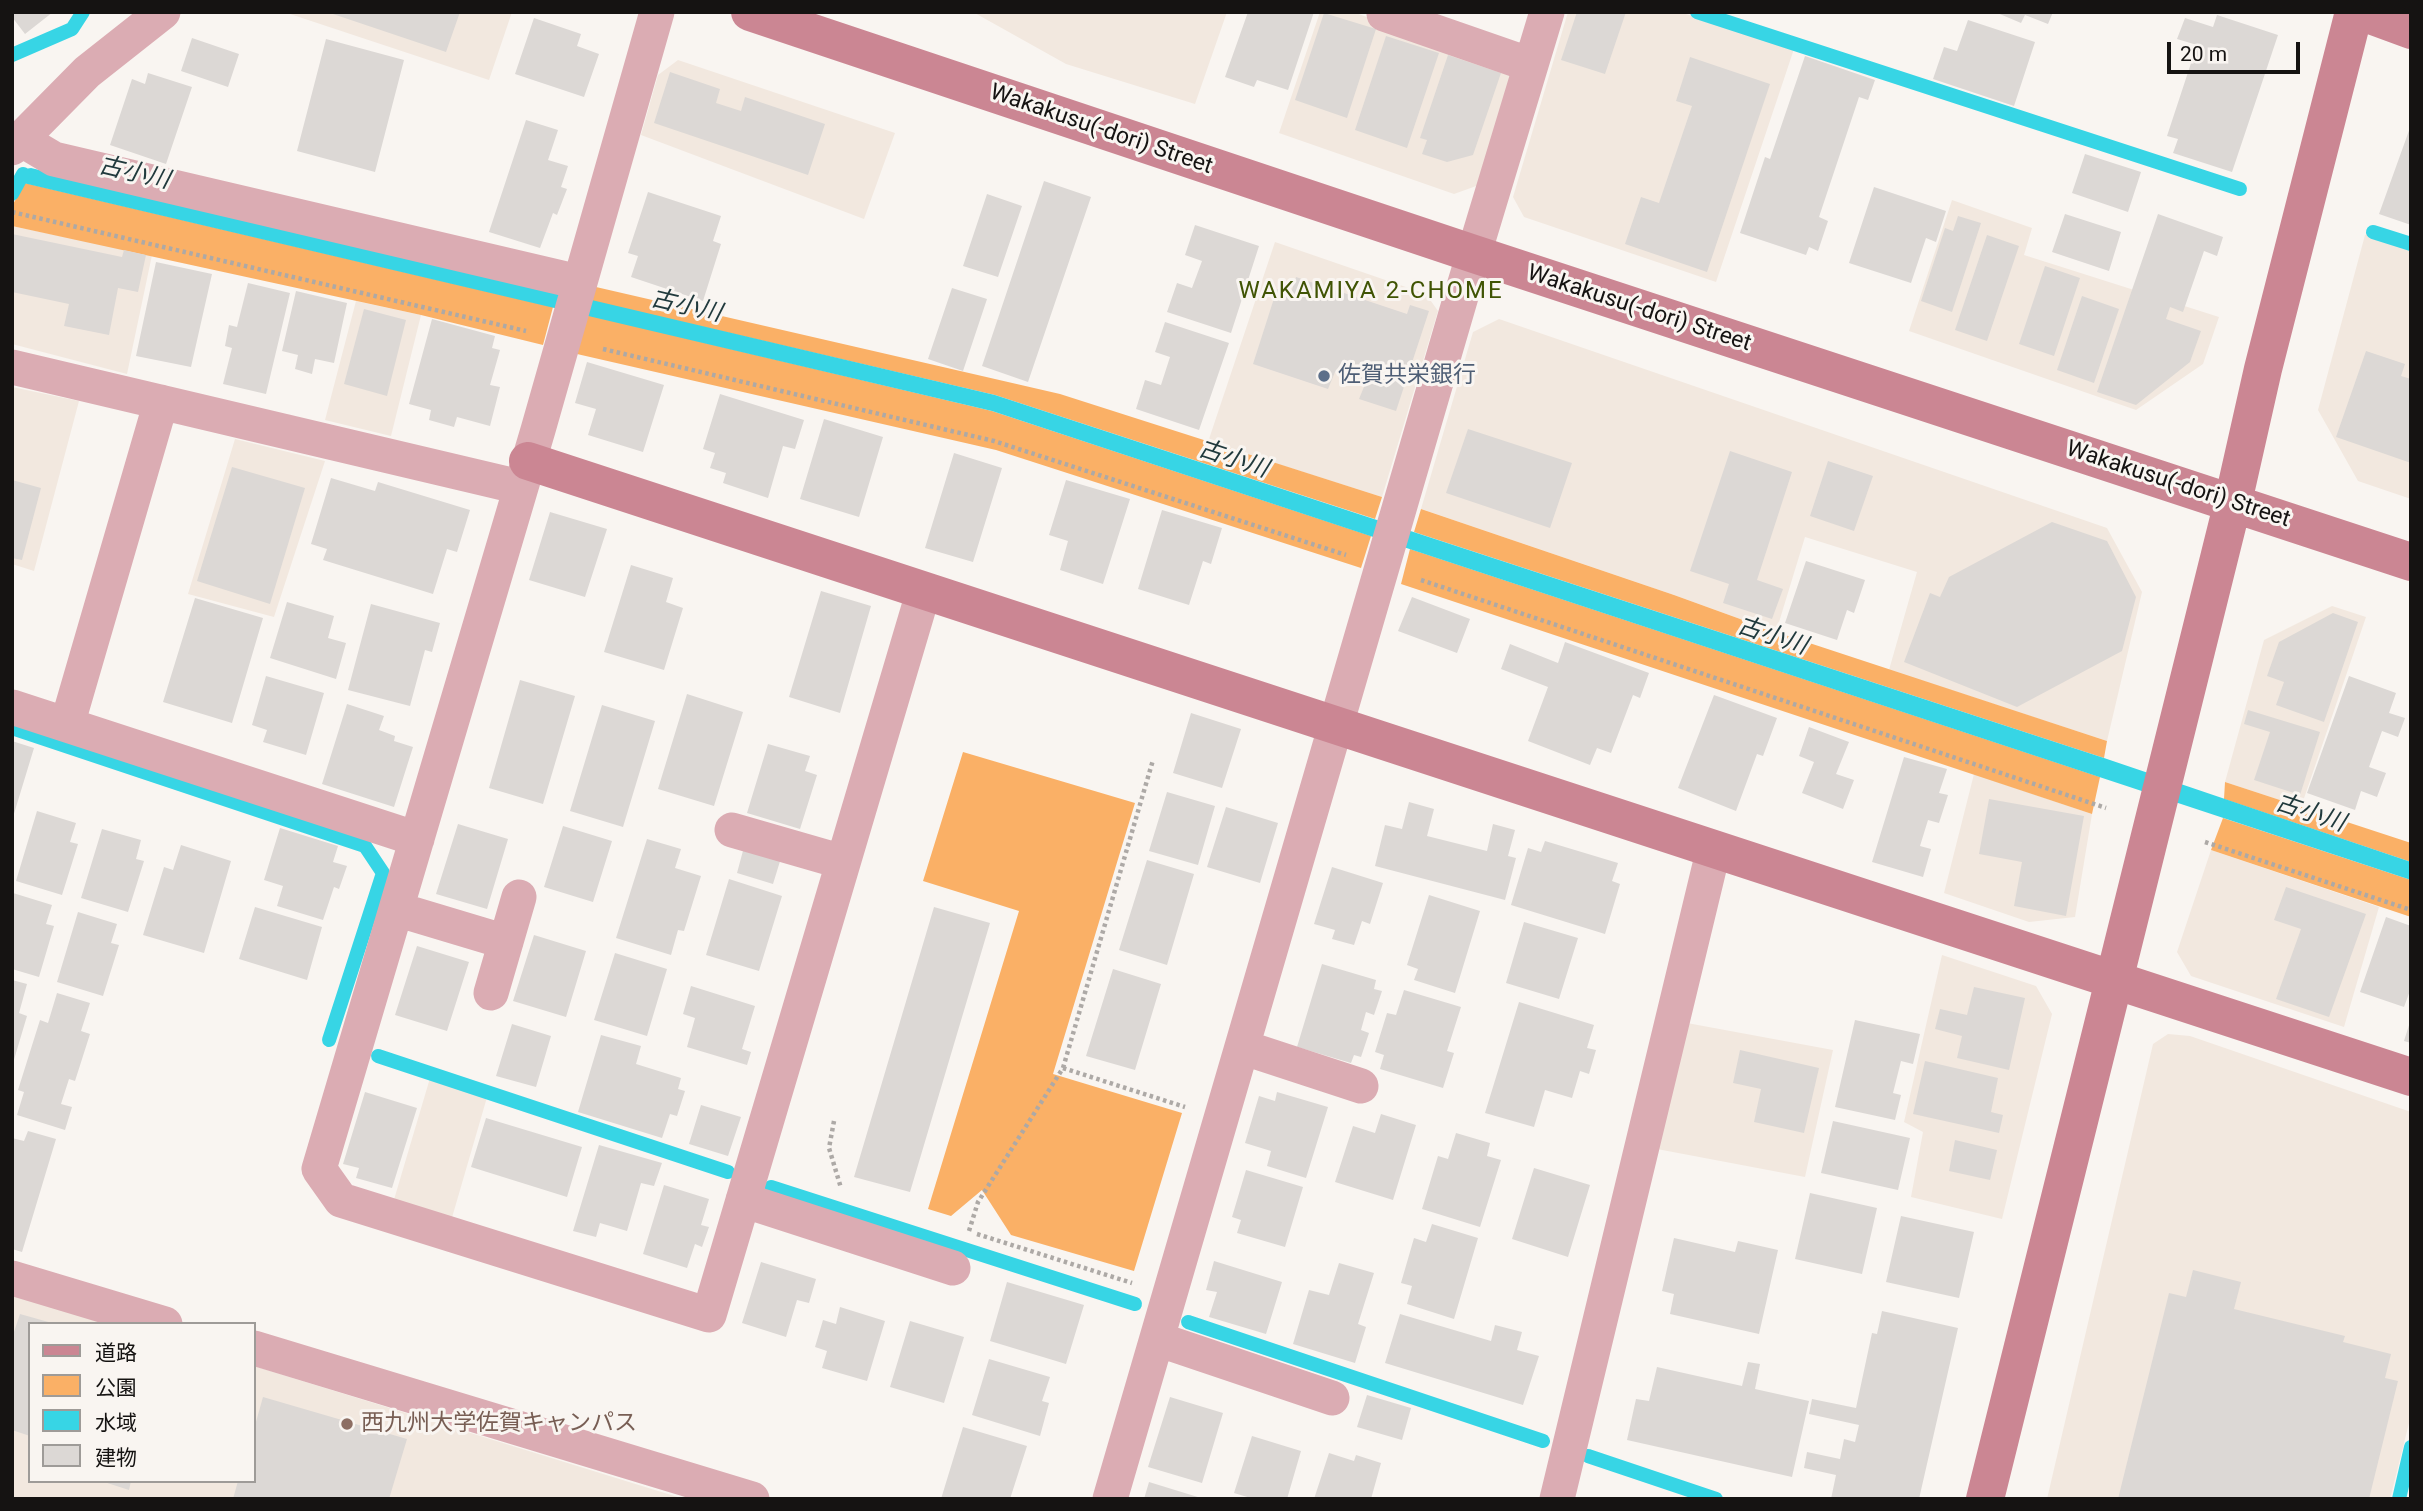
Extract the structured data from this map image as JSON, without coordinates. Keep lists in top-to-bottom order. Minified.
{"streets":{"street":["Wakakusu(-dori) Street"]},"districts":["WAKAMIYA 2-CHOME"],"water":["古小川"],"places":["佐賀共栄銀行","西九州大学佐賀キャンパス"],"legend":["道路","公園","水域","建物"],"scale_bar":"20 m"}
